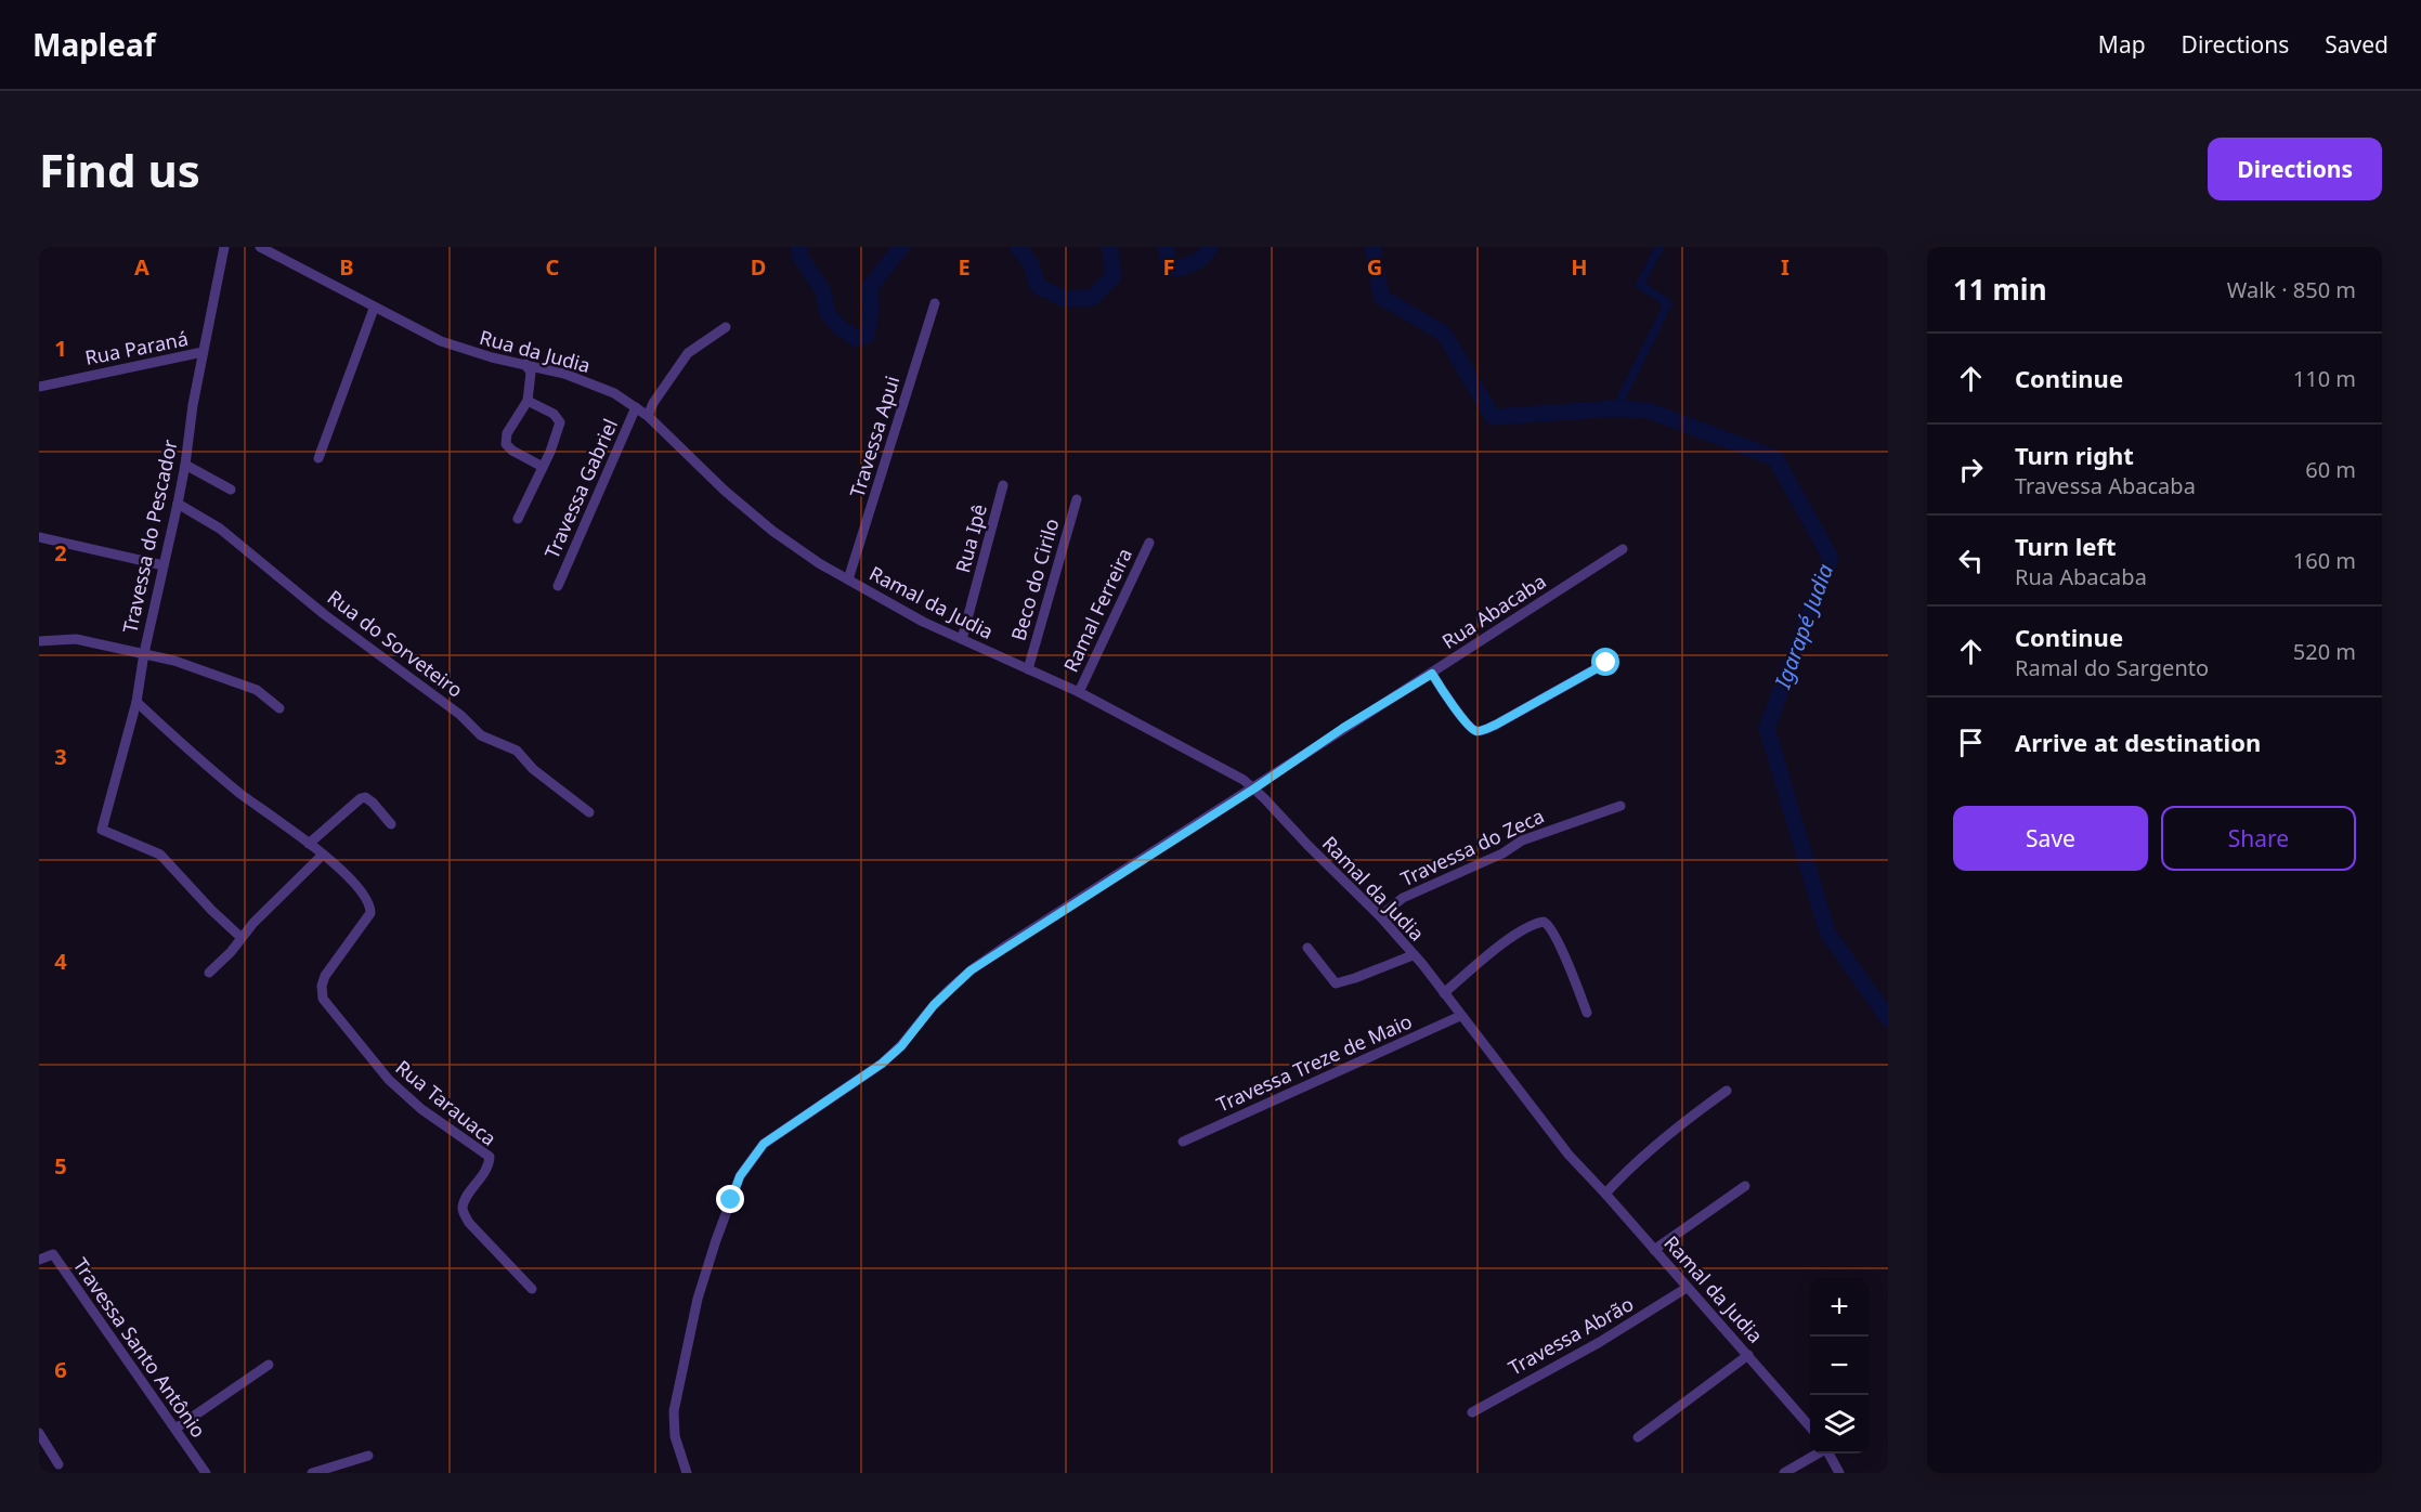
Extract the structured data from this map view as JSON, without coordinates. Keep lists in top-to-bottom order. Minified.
{"streets":{"street":["Rua Paraná","Rua da Judia","Travessa Apui","Travessa Gabriel","Travessa do Pescador","Rua Ipê","Beco do Cirilo","Ramal da Judia","Ramal Ferreira","Rua Abacaba","Rua do Sorveteiro","Travessa do Zeca","Travessa Treze de Maio","Rua Tarauaca","Travessa Abrão","Travessa Santo Antônio"]},"crossings":[["Rua Paraná","Travessa do Pescador"],["Rua da Judia","Travessa Gabriel"],["Rua da Judia","Ramal da Judia"],["Travessa Apui","Ramal da Judia"],["Travessa do Pescador","Rua do Sorveteiro"],["Travessa do Pescador","Rua Tarauaca"],["Rua Ipê","Ramal da Judia"],["Beco do Cirilo","Ramal da Judia"],["Ramal da Judia","Ramal Ferreira"],["Ramal da Judia","Rua Abacaba"],["Ramal da Judia","Travessa do Zeca"],["Ramal da Judia","Travessa Treze de Maio"],["Ramal da Judia","Travessa Abrão"]],"water":["Igarapé Judia"],"page":{"header":"Mapleaf","nav":["Map","Directions","Saved"],"buttons":["Directions",["Save","Share"]],"title":"Find us","heading":["11 min","Walk · 850 m"],"list":[["Continue","110 m"],["Turn right","Travessa Abacaba","60 m"],["Turn left","Rua Abacaba","160 m"],["Continue","Ramal do Sargento","520 m"],"Arrive at destination"],"map_buttons":["+","−"]},"grid":{"columns":["A","B","C","D","E","F","G","H","I"],"rows":["1","2","3","4","5","6"]}}
